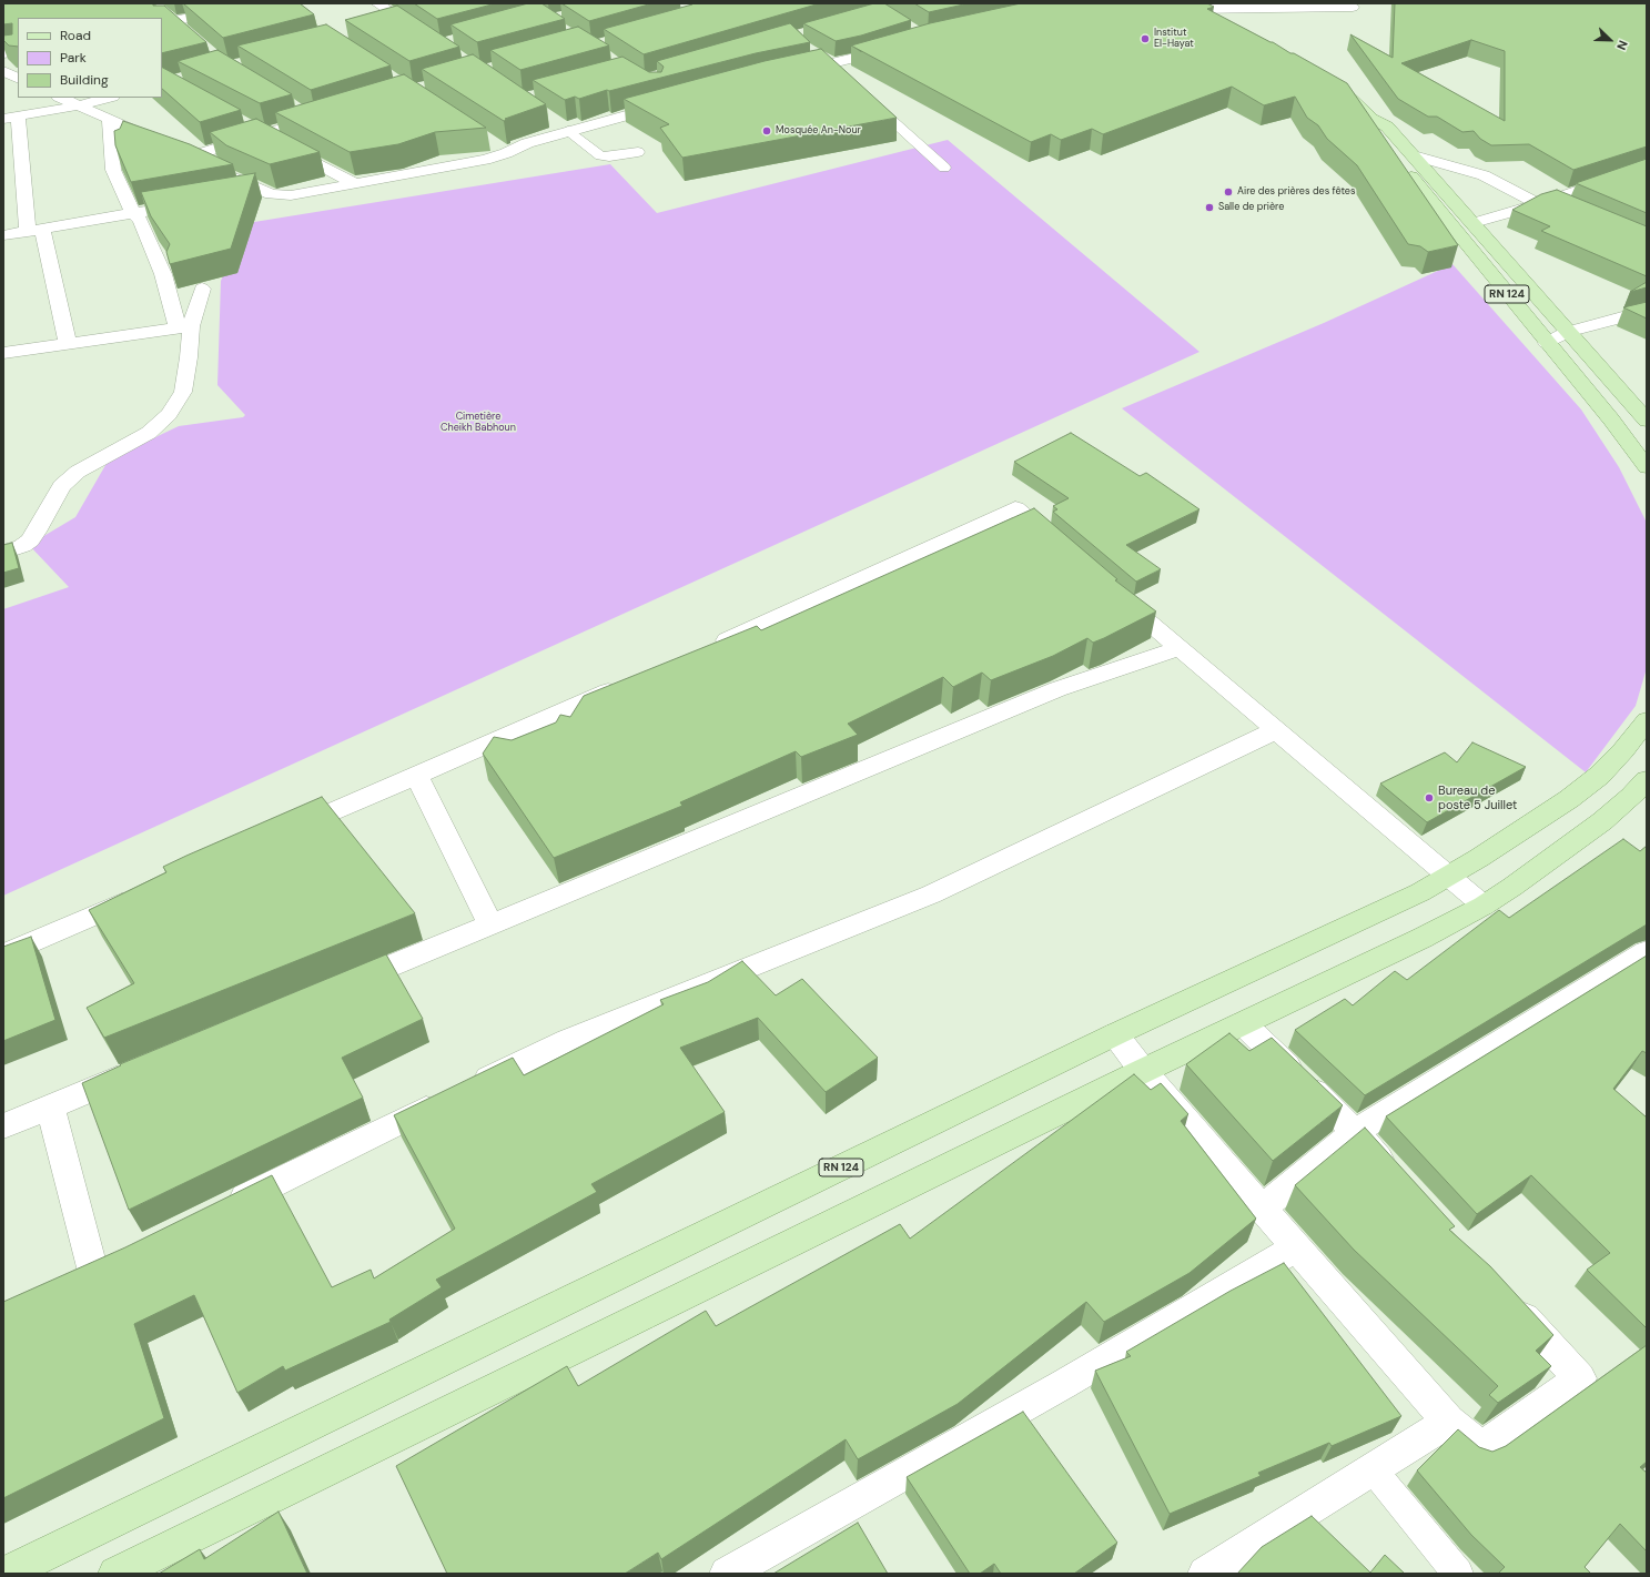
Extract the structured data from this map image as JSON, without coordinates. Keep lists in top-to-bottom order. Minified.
{"streets":{"main road":["RN 124"]},"parks":["Cimetière Cheikh Babhoun"],"places":["Institut El-Hayat","Mosquée An-Nour","Aire des prières des fêtes","Salle de prière","Bureau de poste 5 Juillet"],"legend":["Road","Park","Building"],"north":"bottom right"}
